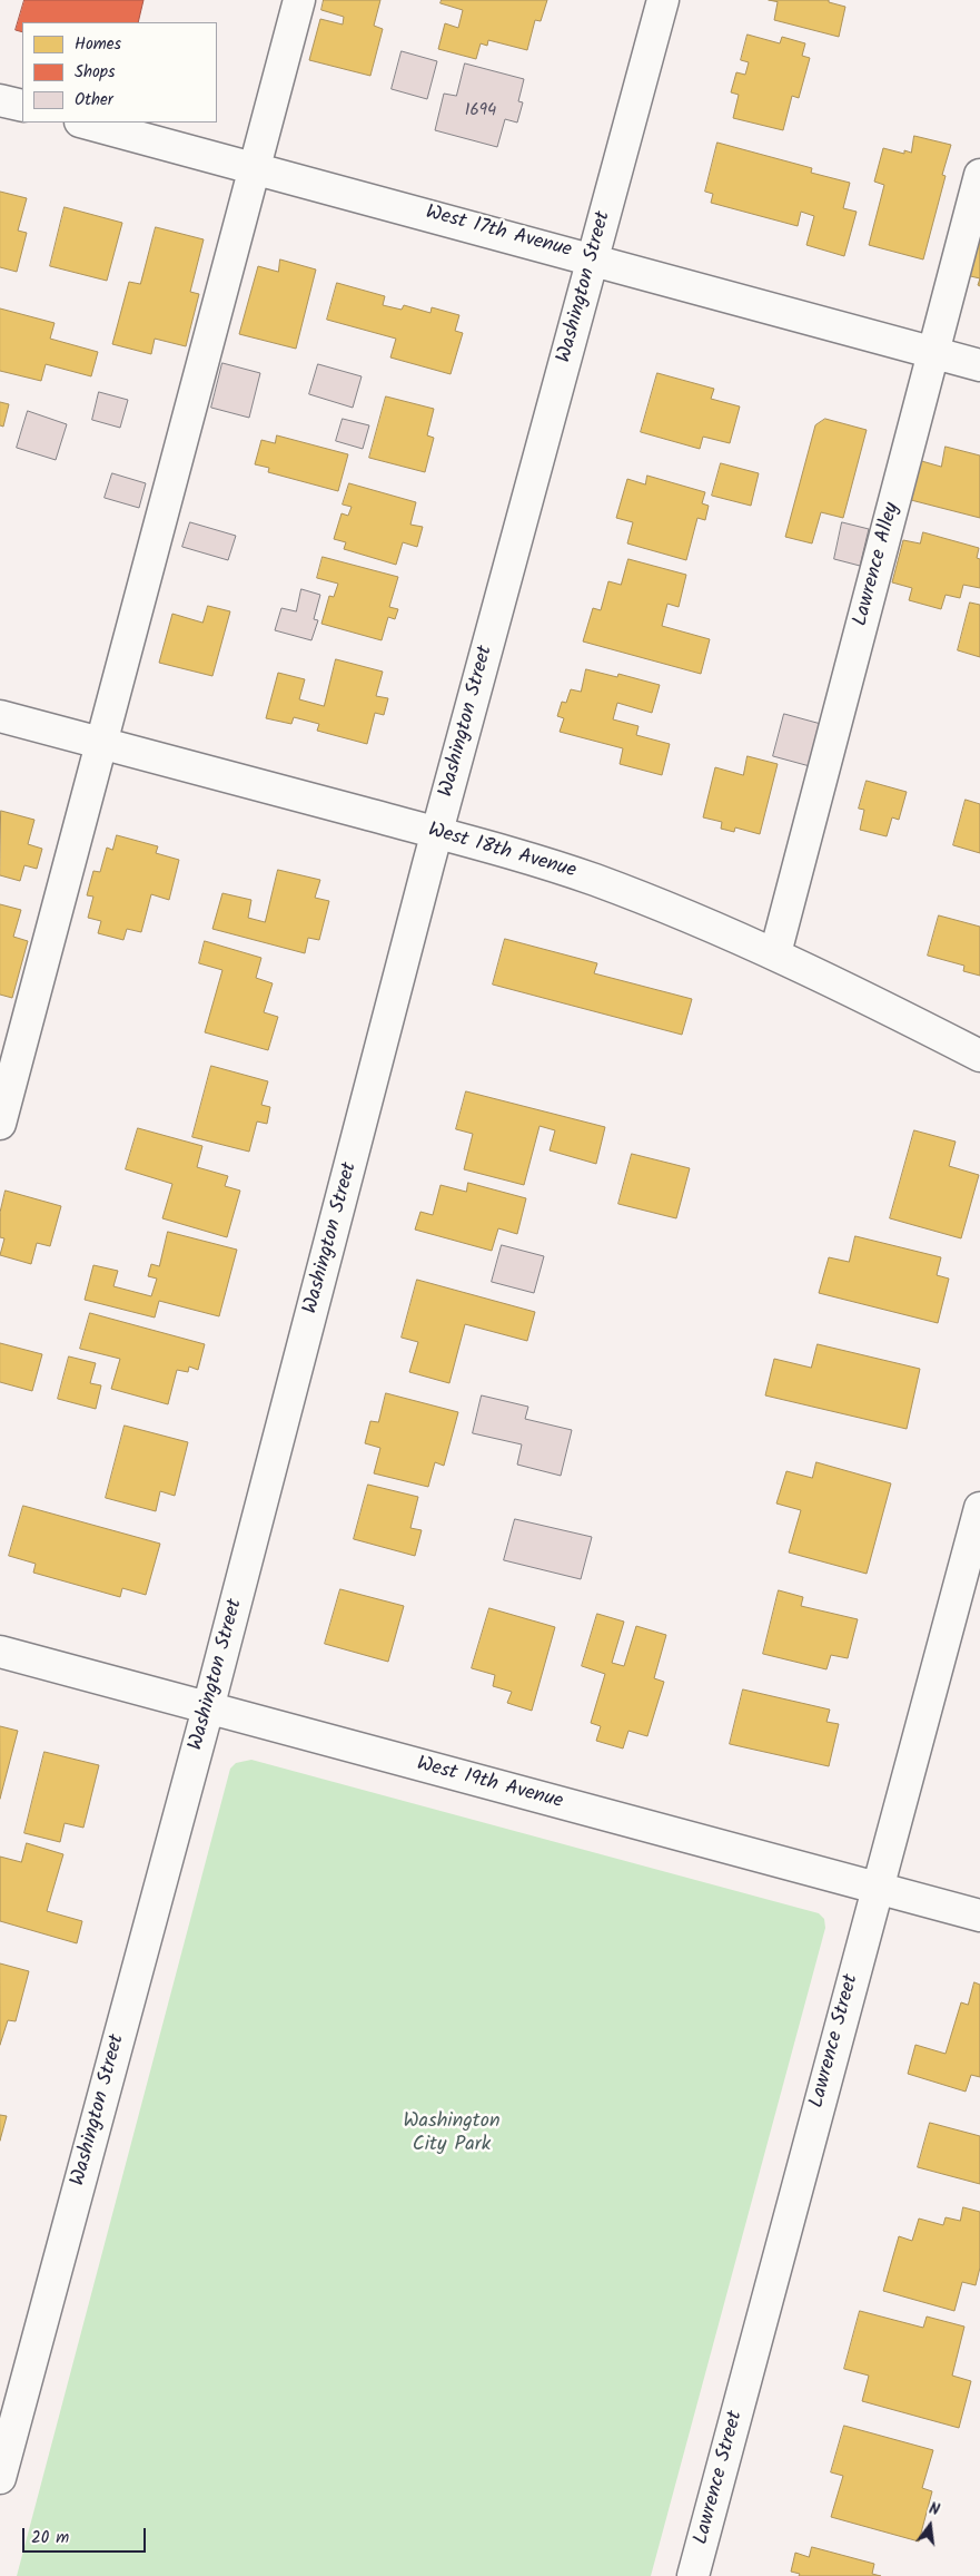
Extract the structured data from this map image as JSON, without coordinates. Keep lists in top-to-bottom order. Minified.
{"streets":{"street":["West 17th Avenue","Washington Street","Lawrence Alley","West 18th Avenue","West 19th Avenue","Lawrence Street"]},"crossings":[["West 17th Avenue","Washington Street"],["West 17th Avenue","Lawrence Alley"],["Washington Street","West 18th Avenue"],["Washington Street","West 19th Avenue"],["Lawrence Alley","West 18th Avenue"],["West 19th Avenue","Lawrence Street"]],"parks":["Washington City Park"],"house_numbers":["1694"],"legend":["Homes","Shops","Other"],"scale_bar":"20 m","north":"top"}
